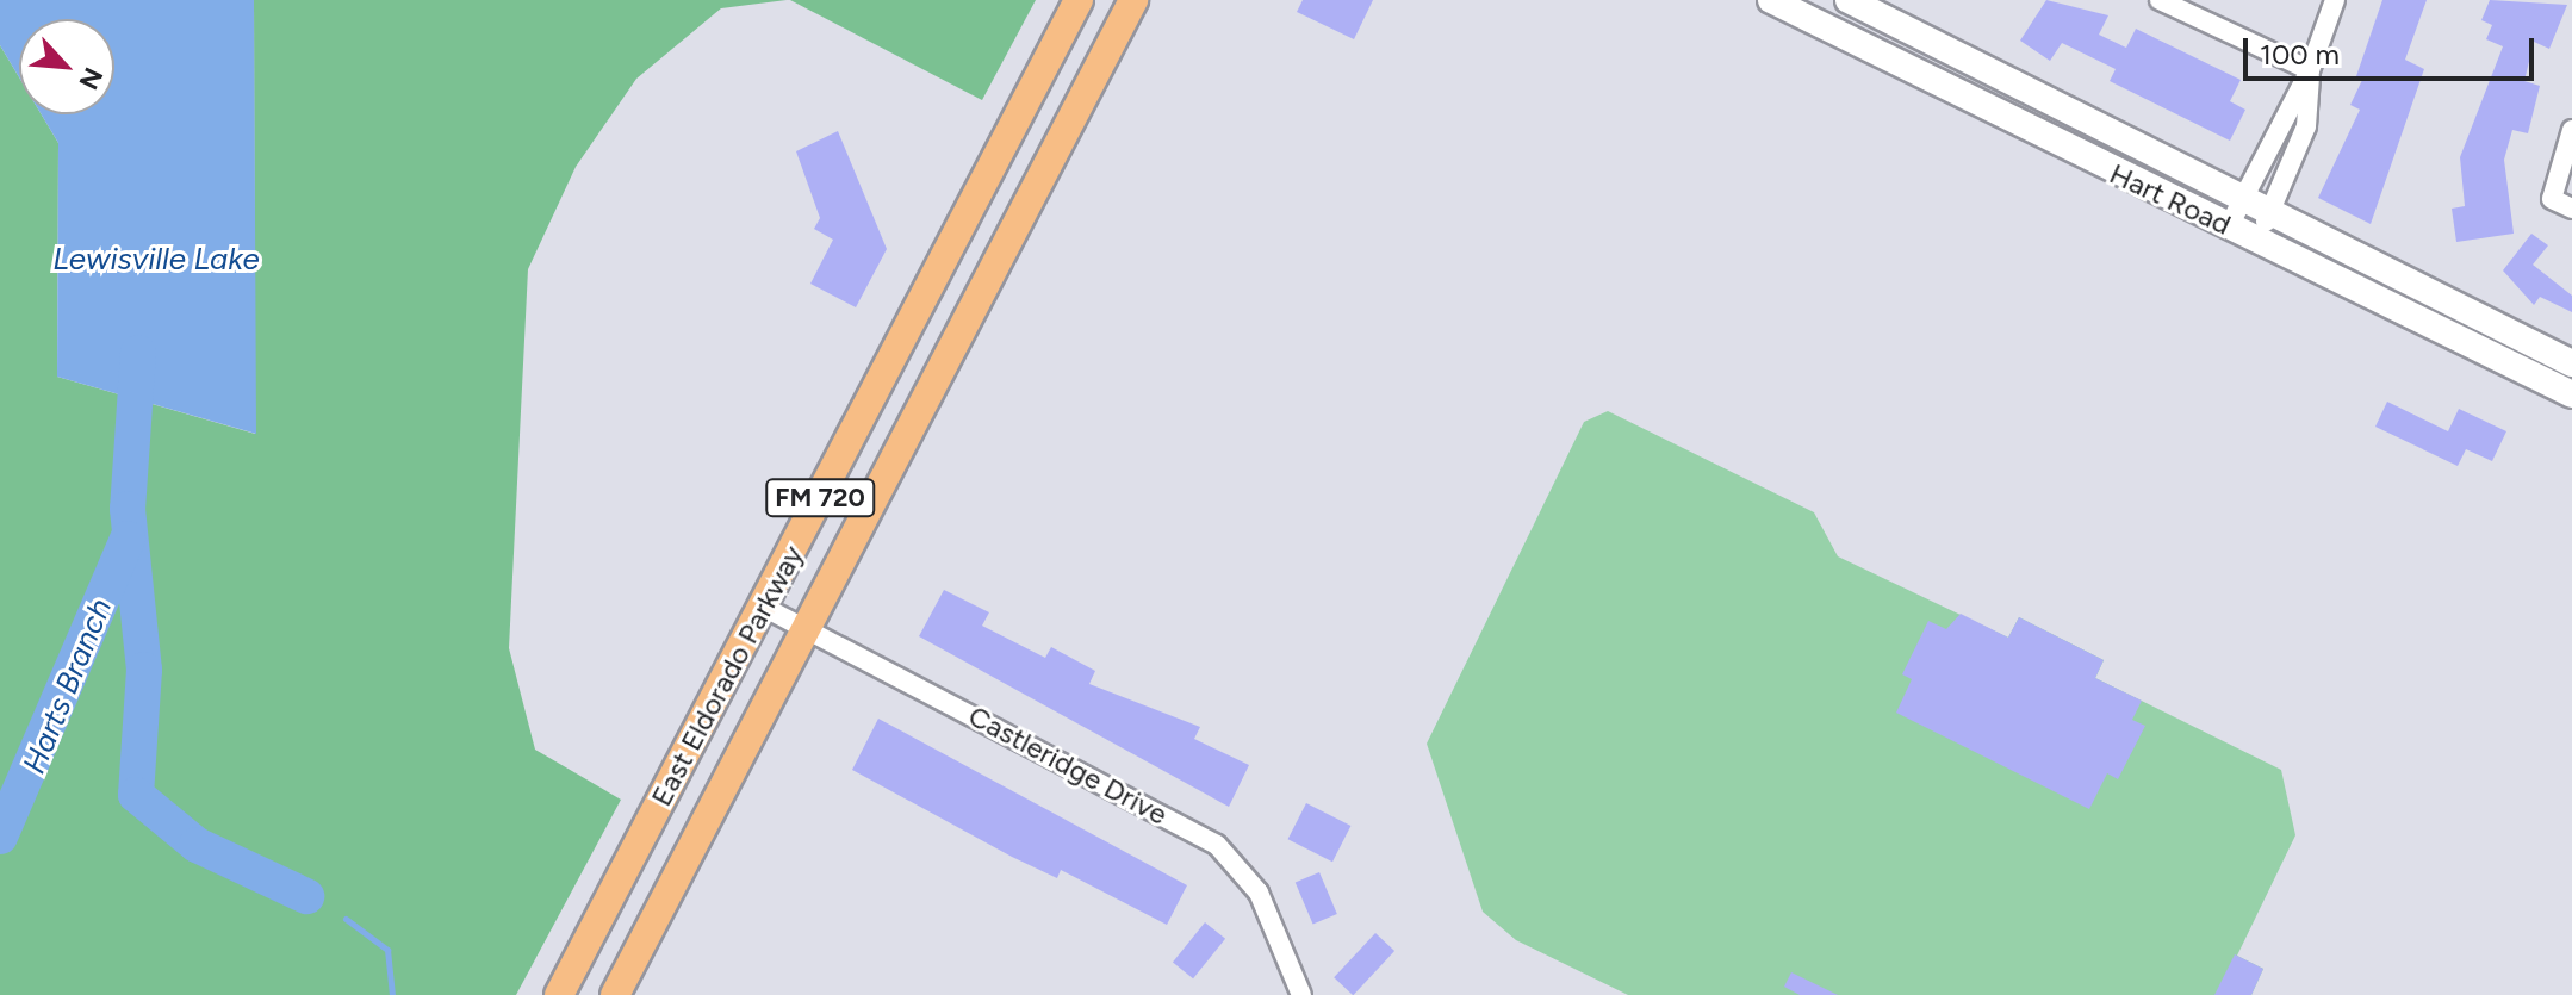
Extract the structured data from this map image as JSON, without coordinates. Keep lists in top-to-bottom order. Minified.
{"streets":{"main road":["FM 720","East Eldorado Parkway"],"street":["Hart Road","Castleridge Drive"]},"crossings":[["East Eldorado Parkway","Castleridge Drive"]],"water":["Lewisville Lake","Harts Branch"],"scale_bar":"100 m","north":"bottom right"}
